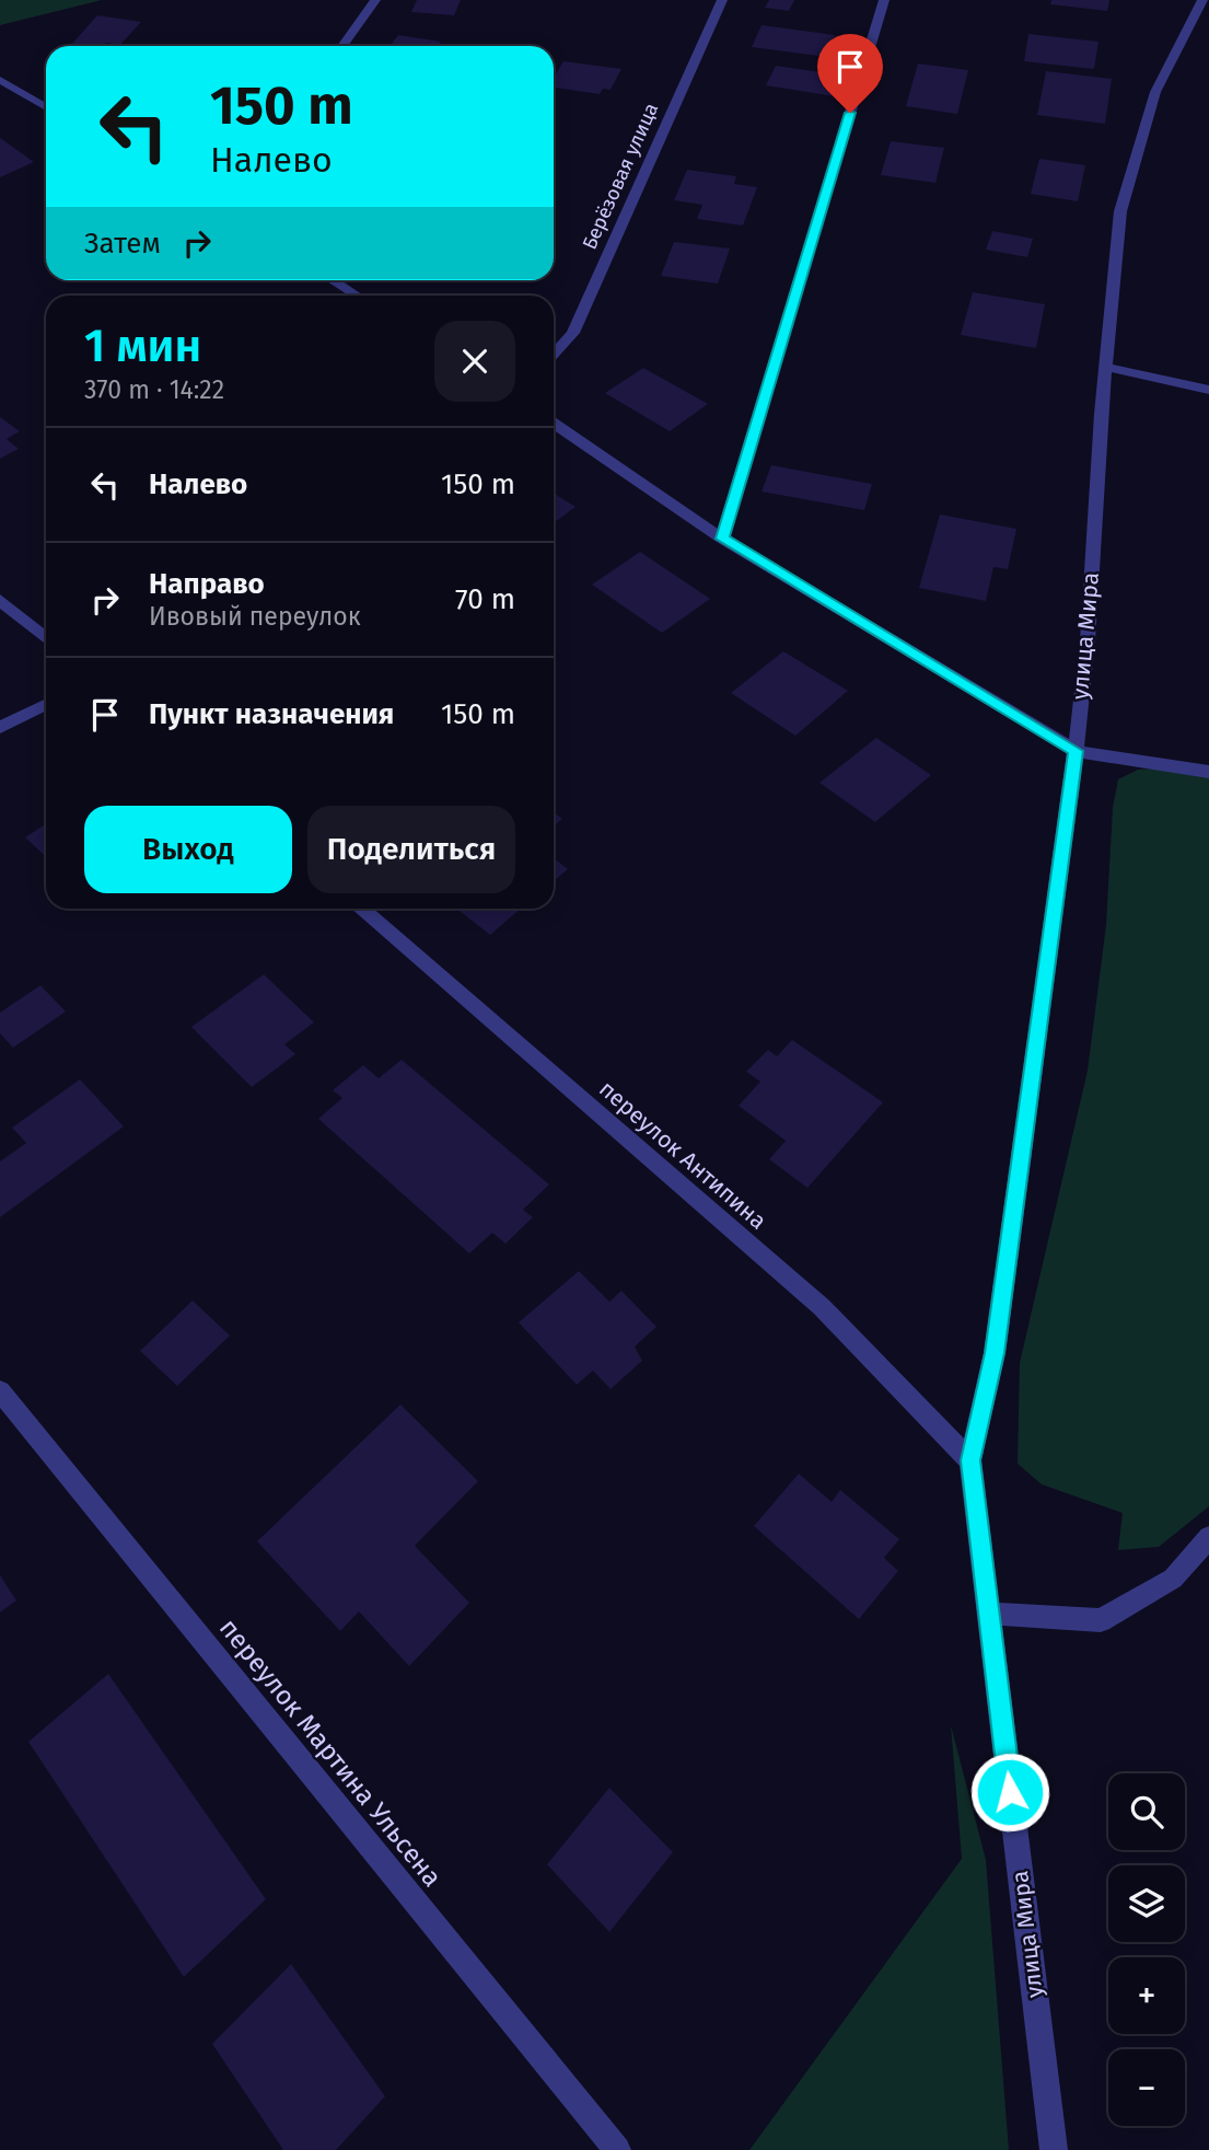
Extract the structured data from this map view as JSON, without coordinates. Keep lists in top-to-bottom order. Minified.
{"streets":{"street":["Берёзовая улица","улица Мира","переулок Антипина","переулок Мартина Ульсена"]},"crossings":[["улица Мира","переулок Антипина"]],"page":{"turn":["150 m","Налево"],"then":"Затем","heading":["1 мин","370 m · 14:22"],"list":[{"name":"Налево","value":"150 m"},{"name":"Направо","note":"Ивовый переулок","value":"70 m"},{"name":"Пункт назначения","value":"150 m"}],"buttons":["Выход","Поделиться"],"map_buttons":["+","−"]}}
